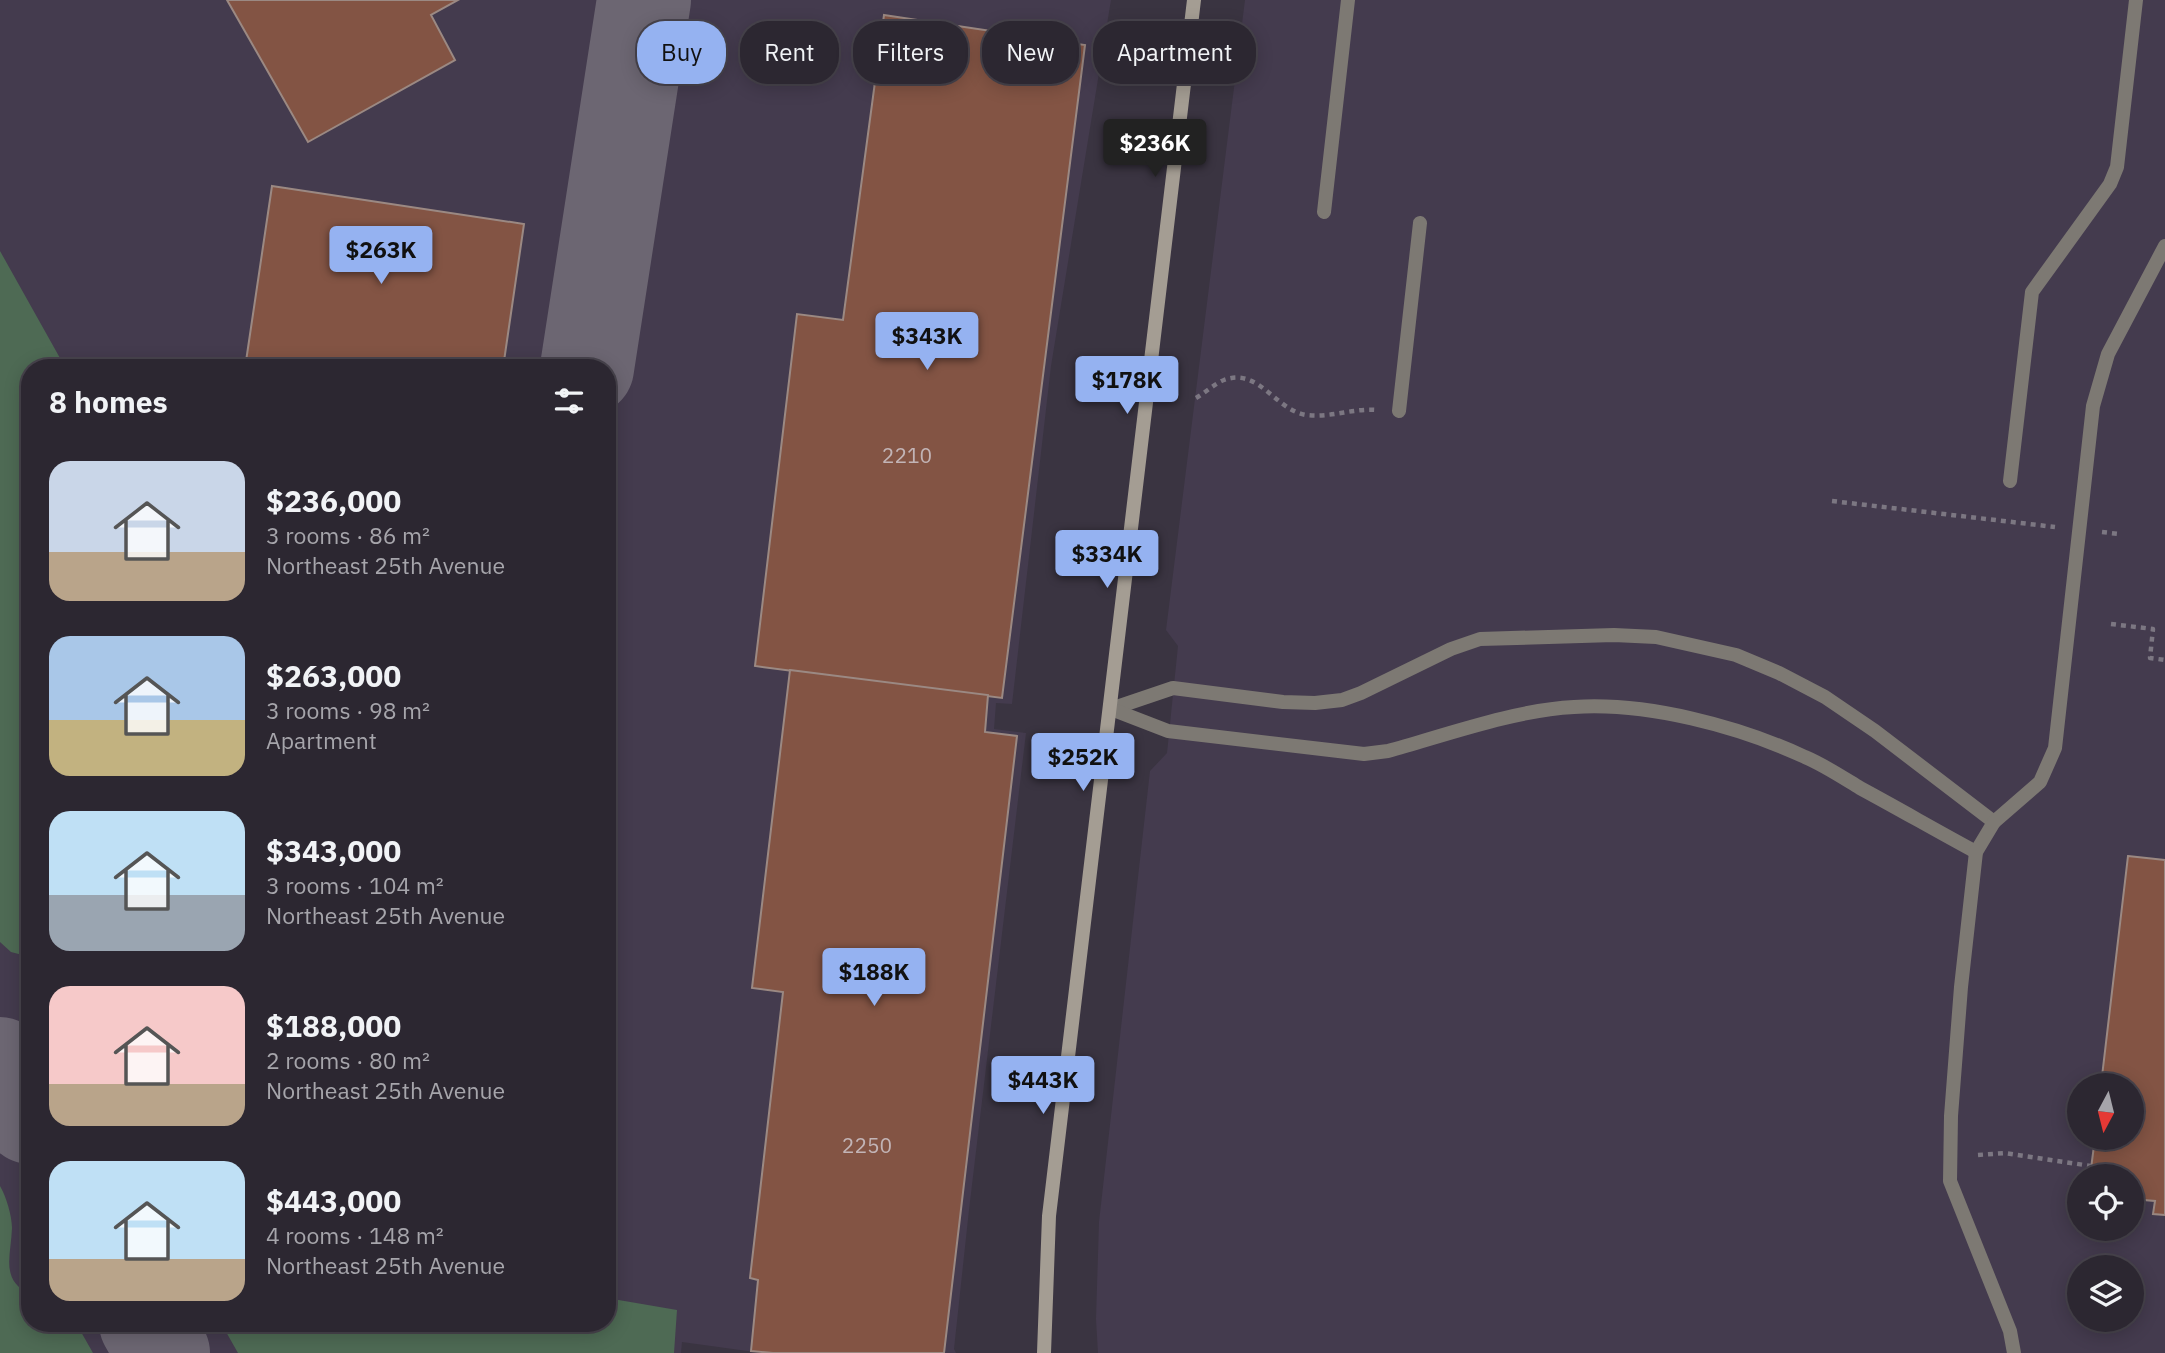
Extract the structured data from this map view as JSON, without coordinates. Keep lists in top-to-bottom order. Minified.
{"house_numbers":["2210","2250"],"north":"bottom","page":{"chip":["Buy","Rent","Filters","New","Apartment"],"price":["$236K","$263K","$343K","$178K","$334K","$252K","$188K","$443K"],"heading":"8 homes","list":[{"name":"$236,000","note":"3 rooms · 86 m² · Northeast 25th Avenue"},{"name":"$263,000","note":"3 rooms · 98 m² · Apartment"},{"name":"$343,000","note":"3 rooms · 104 m² · Northeast 25th Avenue"},{"name":"$188,000","note":"2 rooms · 80 m² · Northeast 25th Avenue"},{"name":"$443,000","note":"4 rooms · 148 m² · Northeast 25th Avenue"}]}}
